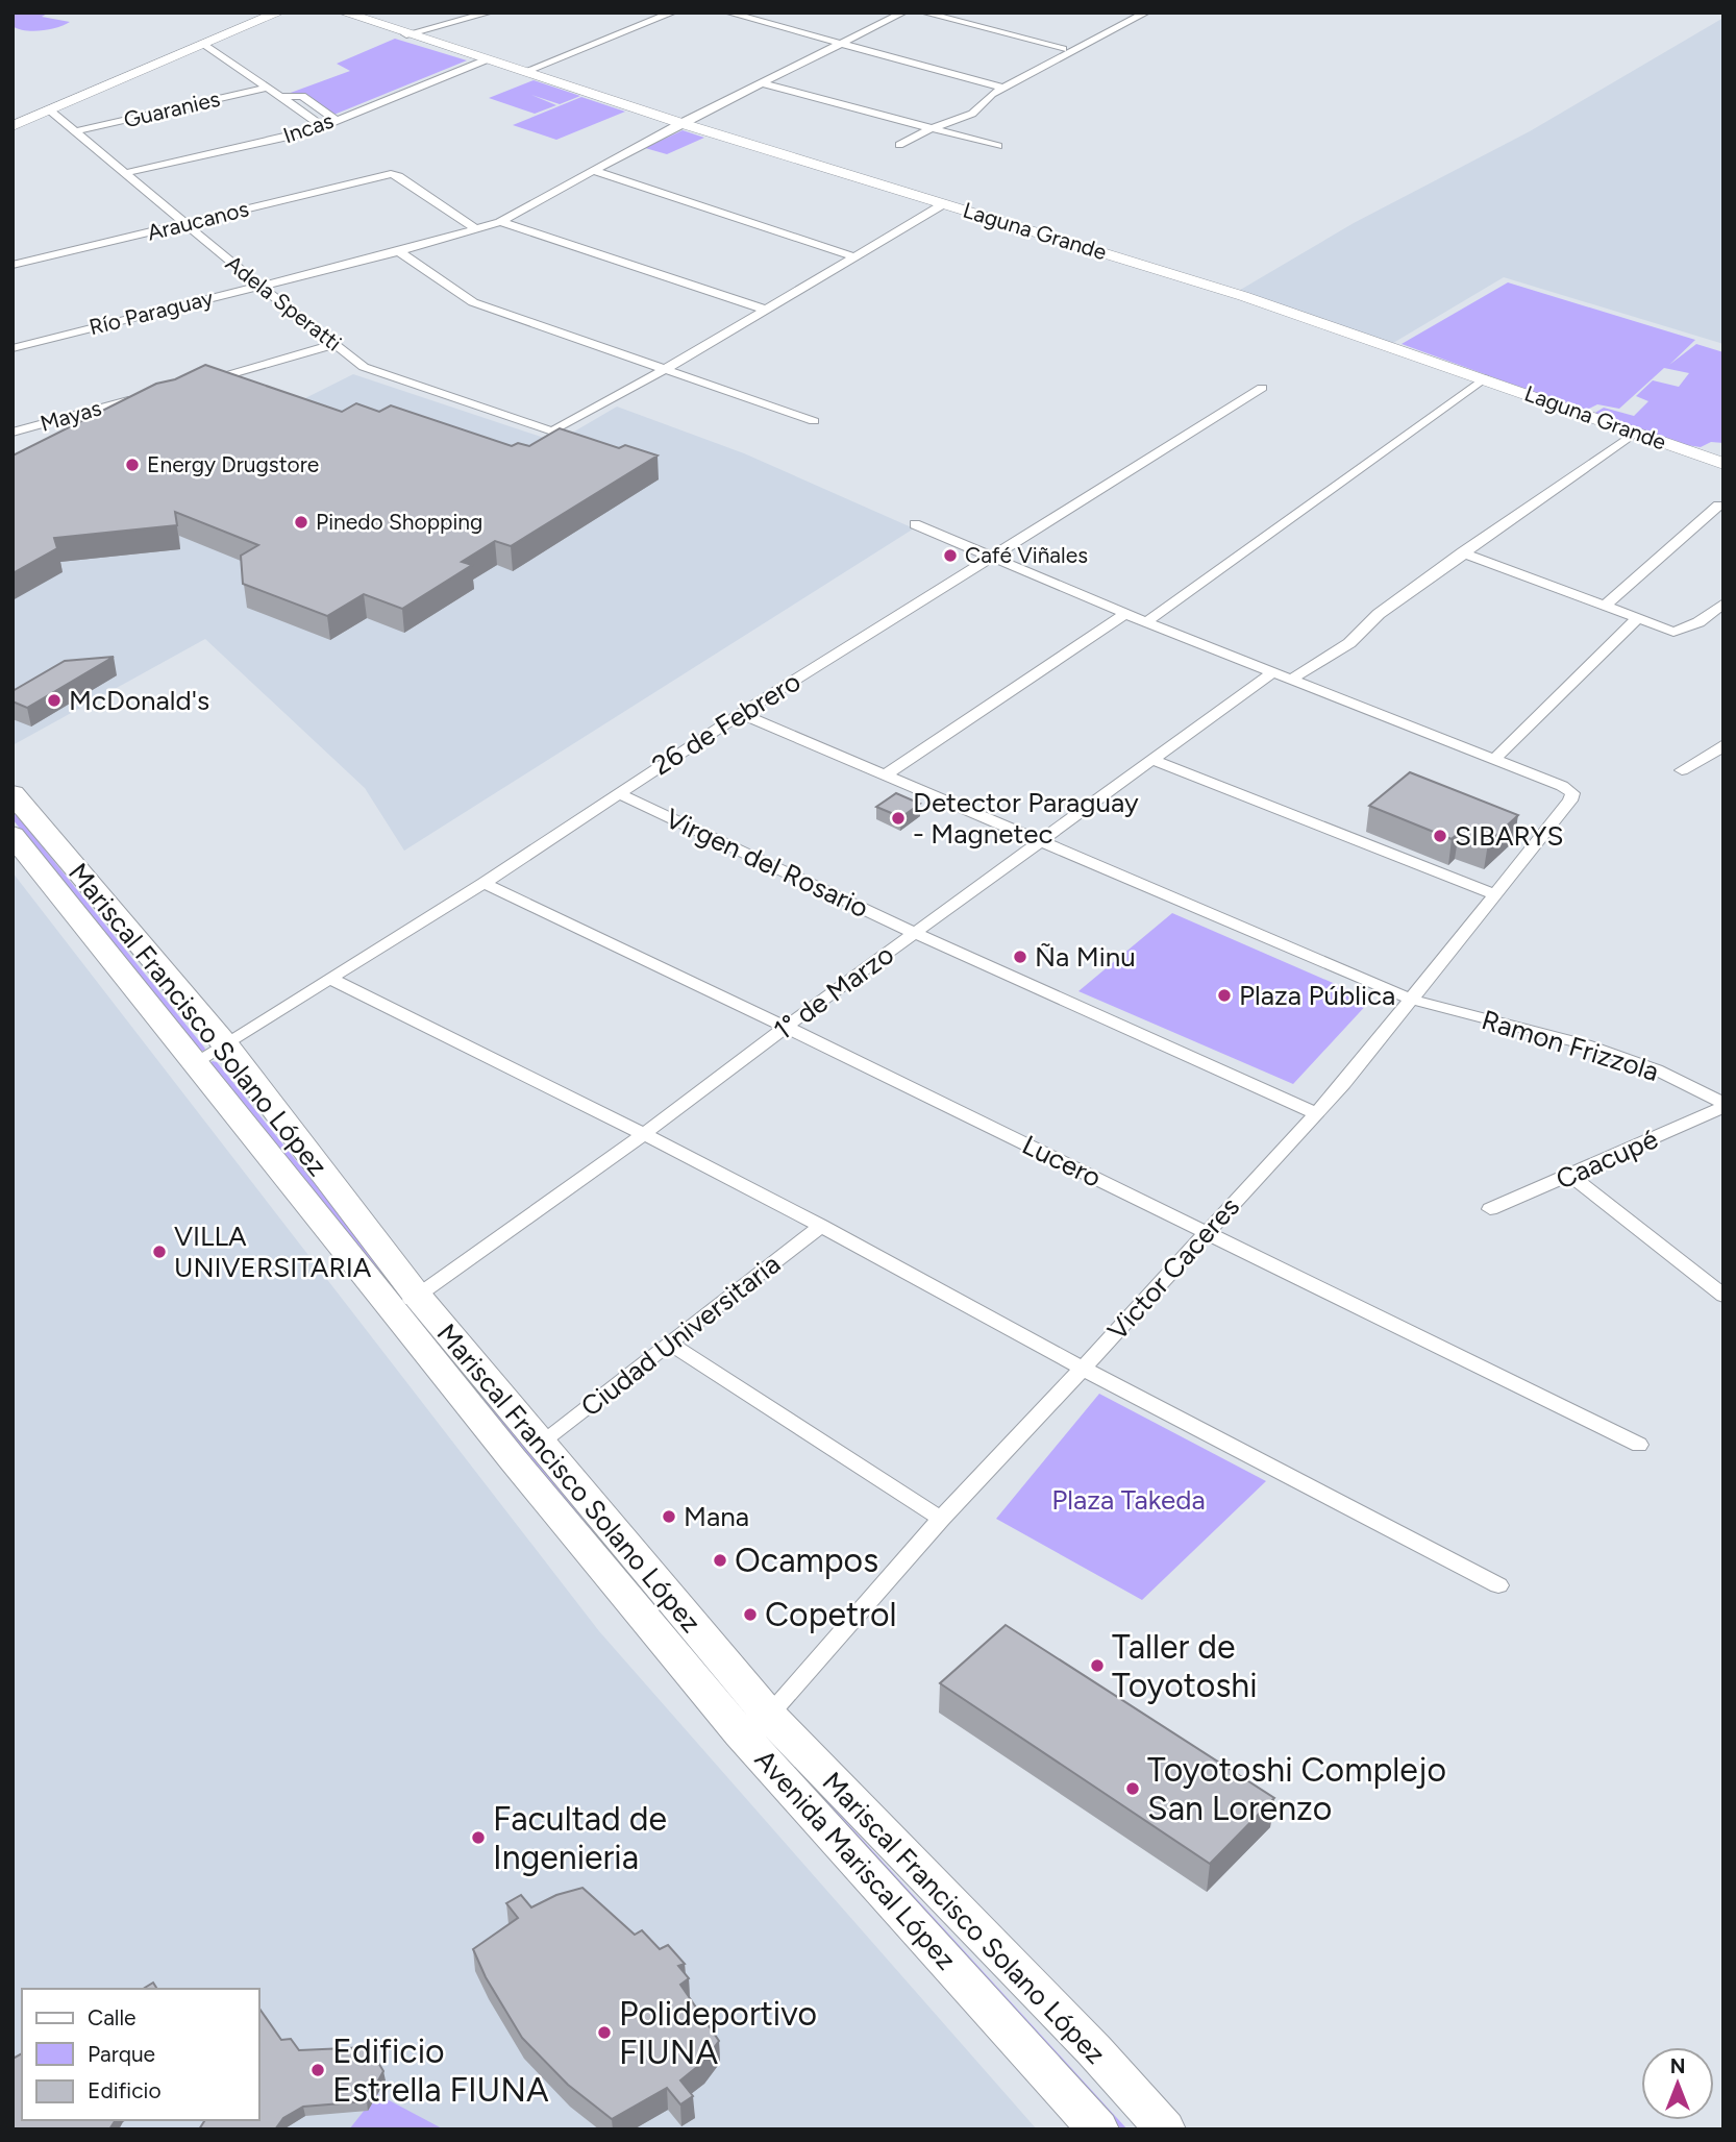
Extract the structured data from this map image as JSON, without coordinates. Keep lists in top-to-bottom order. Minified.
{"streets":{"highway":["Mariscal Francisco Solano López","Avenida Mariscal López"],"main road":["Laguna Grande"],"street":["Guaranies","Incas","Araucanos","Adela Speratti","Río Paraguay","Mayas","26 de Febrero","Virgen del Rosario","1° de Marzo","Ramon Frizzola","Caacupé","Lucero","Victor Caceres","Ciudad Universitaria"]},"crossings":[["Guaranies","Adela Speratti"],["Incas","Laguna Grande"],["Incas","Adela Speratti"],["Araucanos","Adela Speratti"],["Araucanos","Río Paraguay"],["Laguna Grande","Río Paraguay"],["Adela Speratti","Río Paraguay"],["26 de Febrero","Virgen del Rosario"],["26 de Febrero","Mariscal Francisco Solano López"],["26 de Febrero","Ramon Frizzola"],["26 de Febrero","Lucero"],["26 de Febrero","Avenida Mariscal López"],["Virgen del Rosario","1° de Marzo"],["Virgen del Rosario","Victor Caceres"],["1° de Marzo","Mariscal Francisco Solano López"],["1° de Marzo","Ramon Frizzola"],["1° de Marzo","Lucero"],["1° de Marzo","Avenida Mariscal López"],["Mariscal Francisco Solano López","Victor Caceres"],["Mariscal Francisco Solano López","Ciudad Universitaria"],["Mariscal Francisco Solano López","Avenida Mariscal López"],["Ramon Frizzola","Caacupé"],["Ramon Frizzola","Victor Caceres"],["Lucero","Victor Caceres"],["Victor Caceres","Avenida Mariscal López"]],"parks":["Plaza Takeda"],"places":["Energy Drugstore","Pinedo Shopping","Café Viñales","McDonald's","Detector Paraguay - Magnetec","SIBARYS","Ña Minu","Plaza Pública","VILLA UNIVERSITARIA","Mana","Ocampos","Copetrol","Taller de Toyotoshi","Toyotoshi Complejo San Lorenzo","Facultad de Ingenieria","Polideportivo FIUNA","Edificio Estrella FIUNA"],"legend":["Calle","Parque","Edificio"],"north":"top"}
